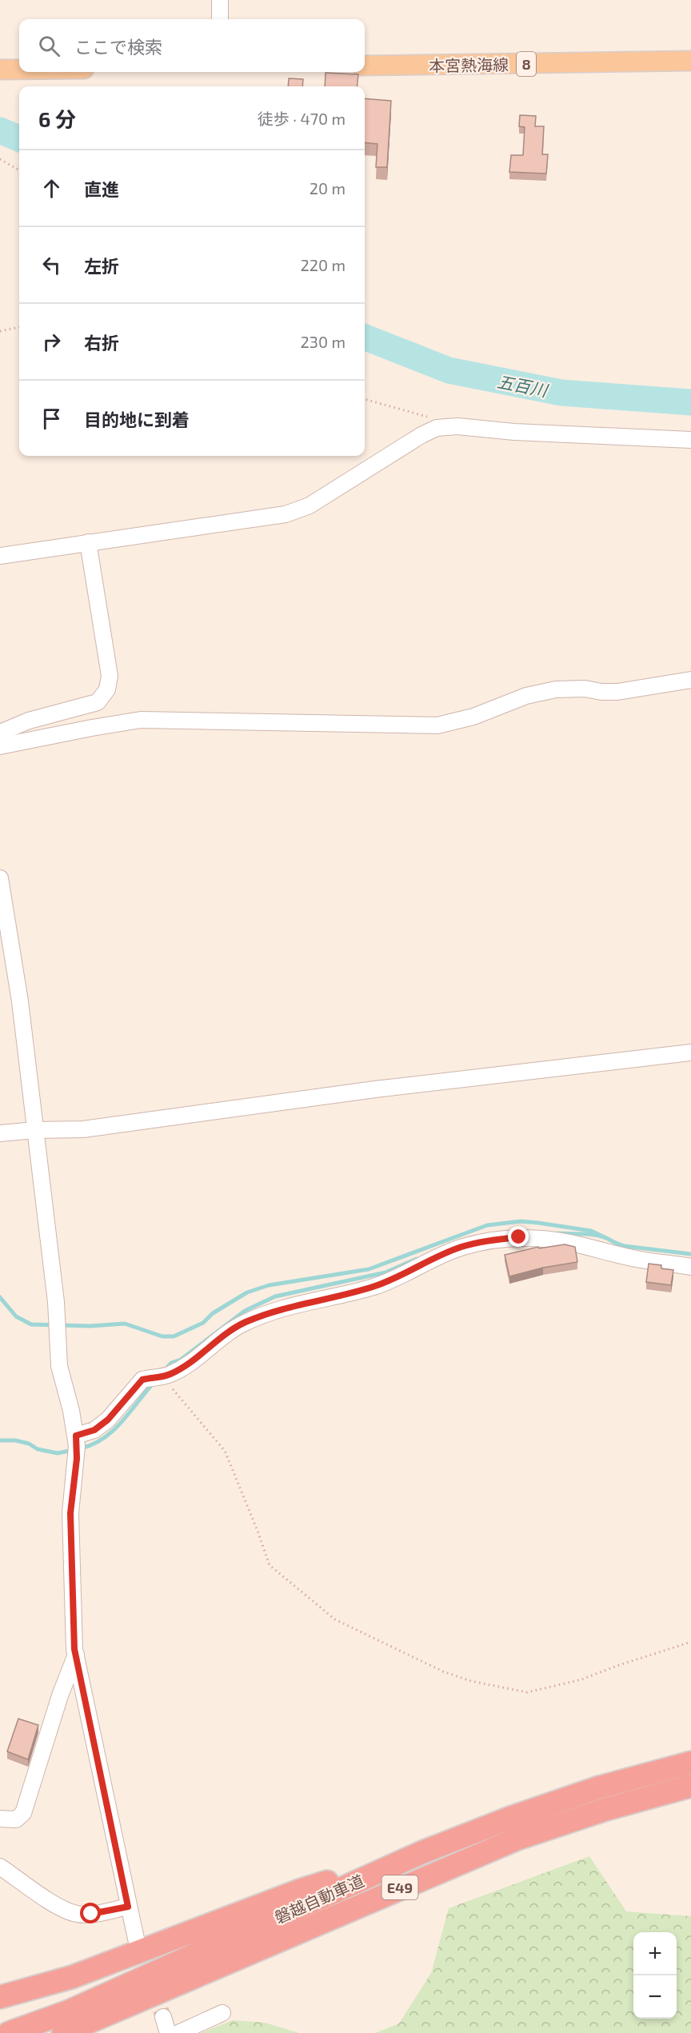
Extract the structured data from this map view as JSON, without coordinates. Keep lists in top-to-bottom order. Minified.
{"streets":{"highway":["E49","磐越自動車道"],"main road":["8","本宮熱海線"]},"water":["五百川"],"page":{"search":"ここで検索","heading":["6 分","徒歩 · 470 m"],"list":[["直進","20 m"],["左折","220 m"],["右折","230 m"],"目的地に到着"],"map_buttons":["+","−"]}}
